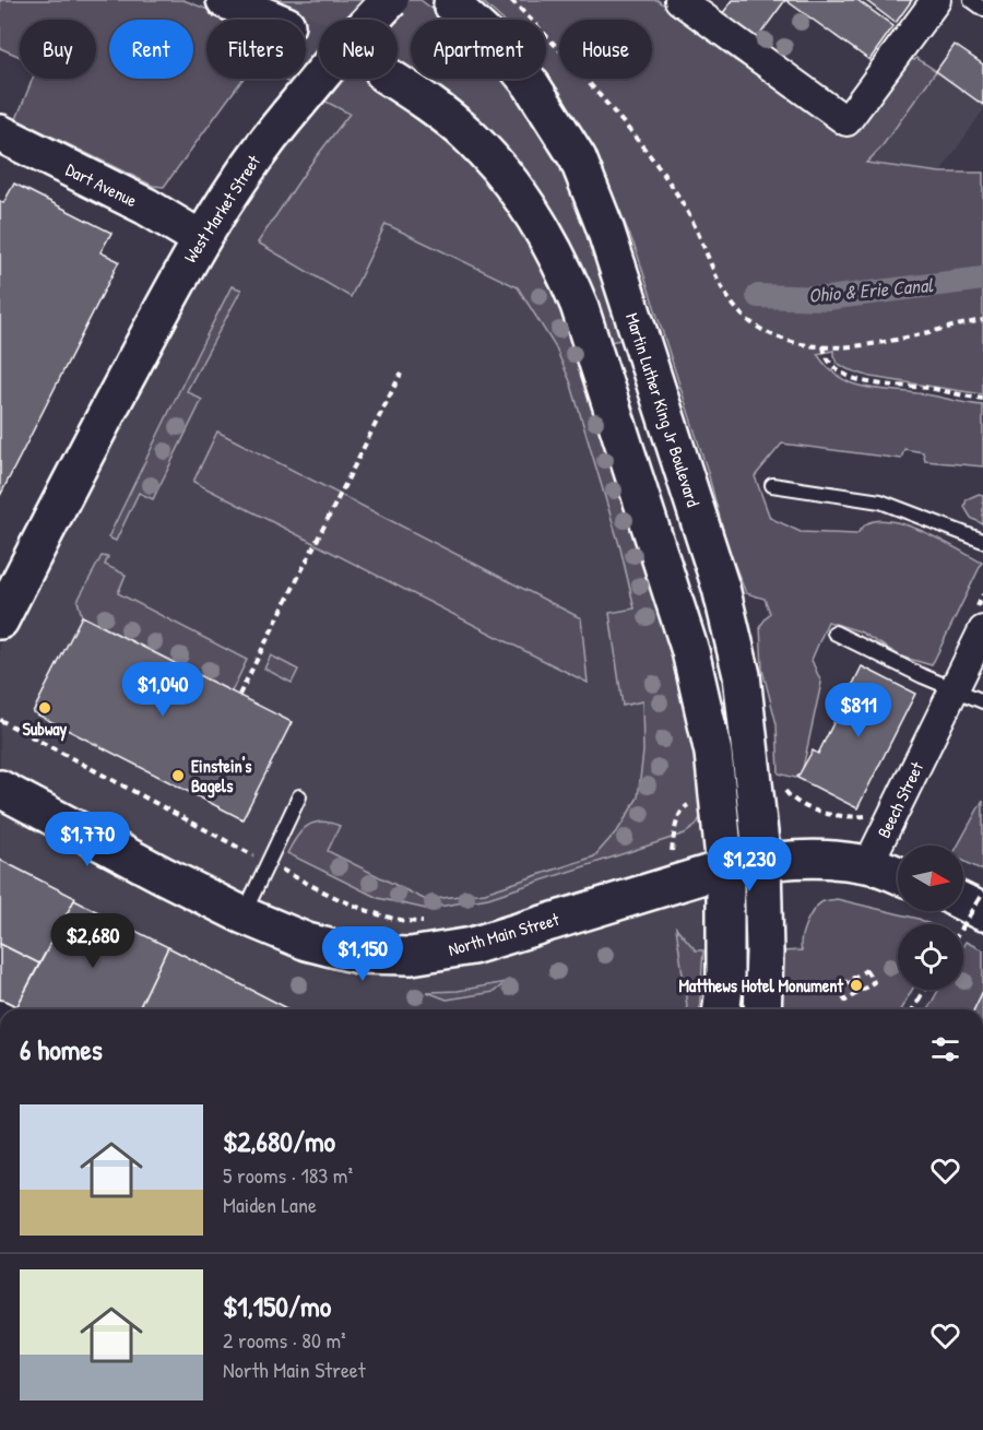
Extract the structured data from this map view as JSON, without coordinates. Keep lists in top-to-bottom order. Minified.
{"streets":{"main road":["Dart Avenue","West Market Street","Martin Luther King Jr Boulevard","North Main Street"],"street":["Beech Street"]},"crossings":[["Dart Avenue","West Market Street"],["Martin Luther King Jr Boulevard","North Main Street"],["Beech Street","North Main Street"]],"water":["Ohio & Erie Canal"],"places":["Subway","Einstein's Bagels","Matthews Hotel Monument"],"north":"right","page":{"chip":["Buy","Rent","Filters","New","Apartment","House"],"price":["$1,040","$811","$1,770","$1,230","$2,680","$1,150"],"heading":"6 homes","list":[{"name":"$2,680/mo","note":"5 rooms · 183 m² · Maiden Lane"},{"name":"$1,150/mo","note":"2 rooms · 80 m² · North Main Street"}]}}
